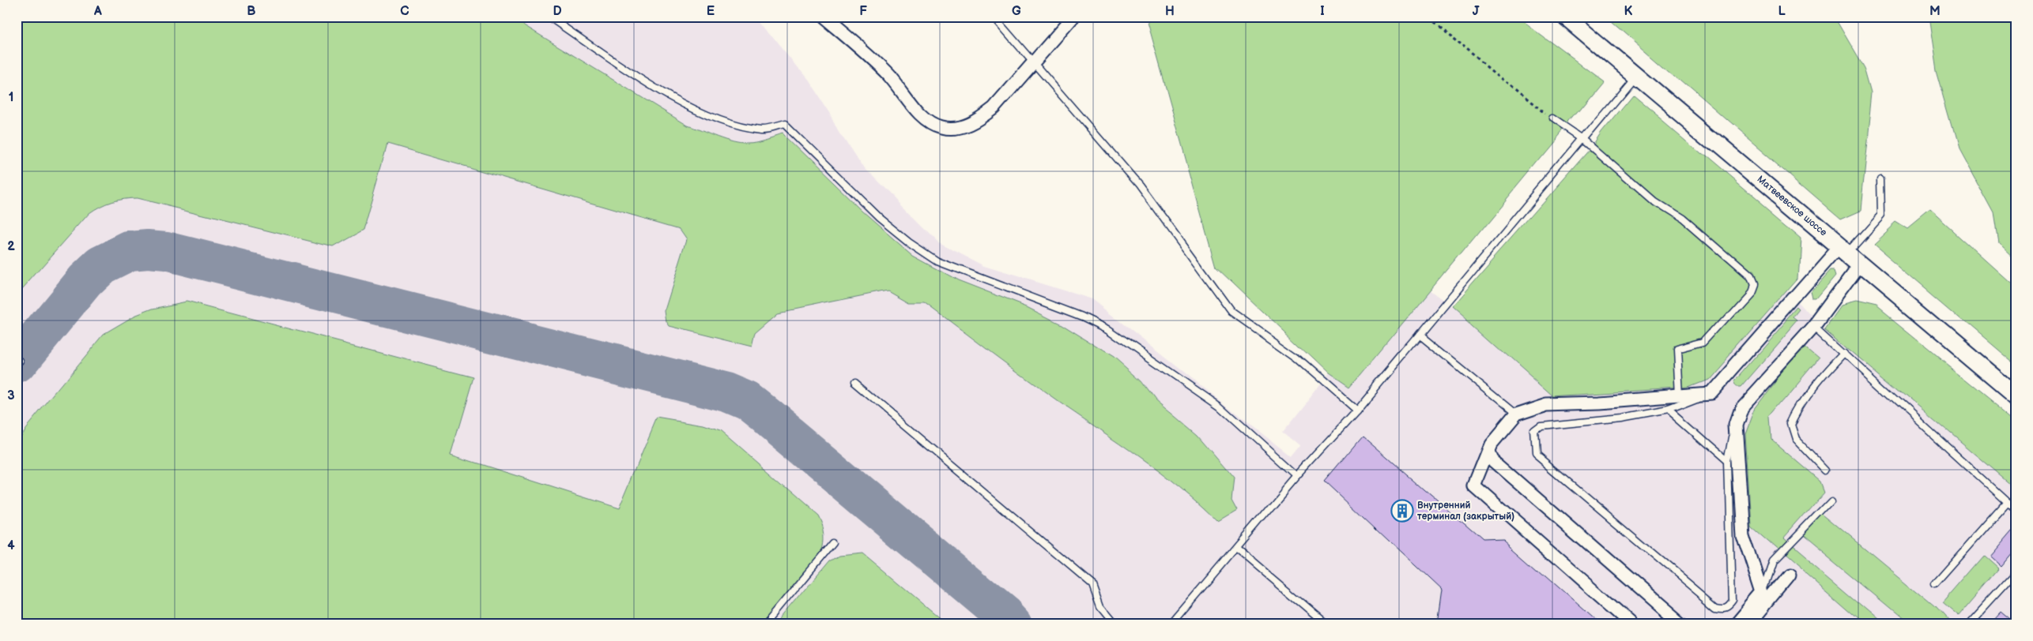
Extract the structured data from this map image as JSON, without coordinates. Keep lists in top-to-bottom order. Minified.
{"streets":{"main road":["Матвеевское шоссе"]},"places":{"building":["Внутренний терминал (закрытый)"]},"grid":{"columns":["A","B","C","D","E","F","G","H","I","J","K","L","M"],"rows":["1","2","3","4"]}}
